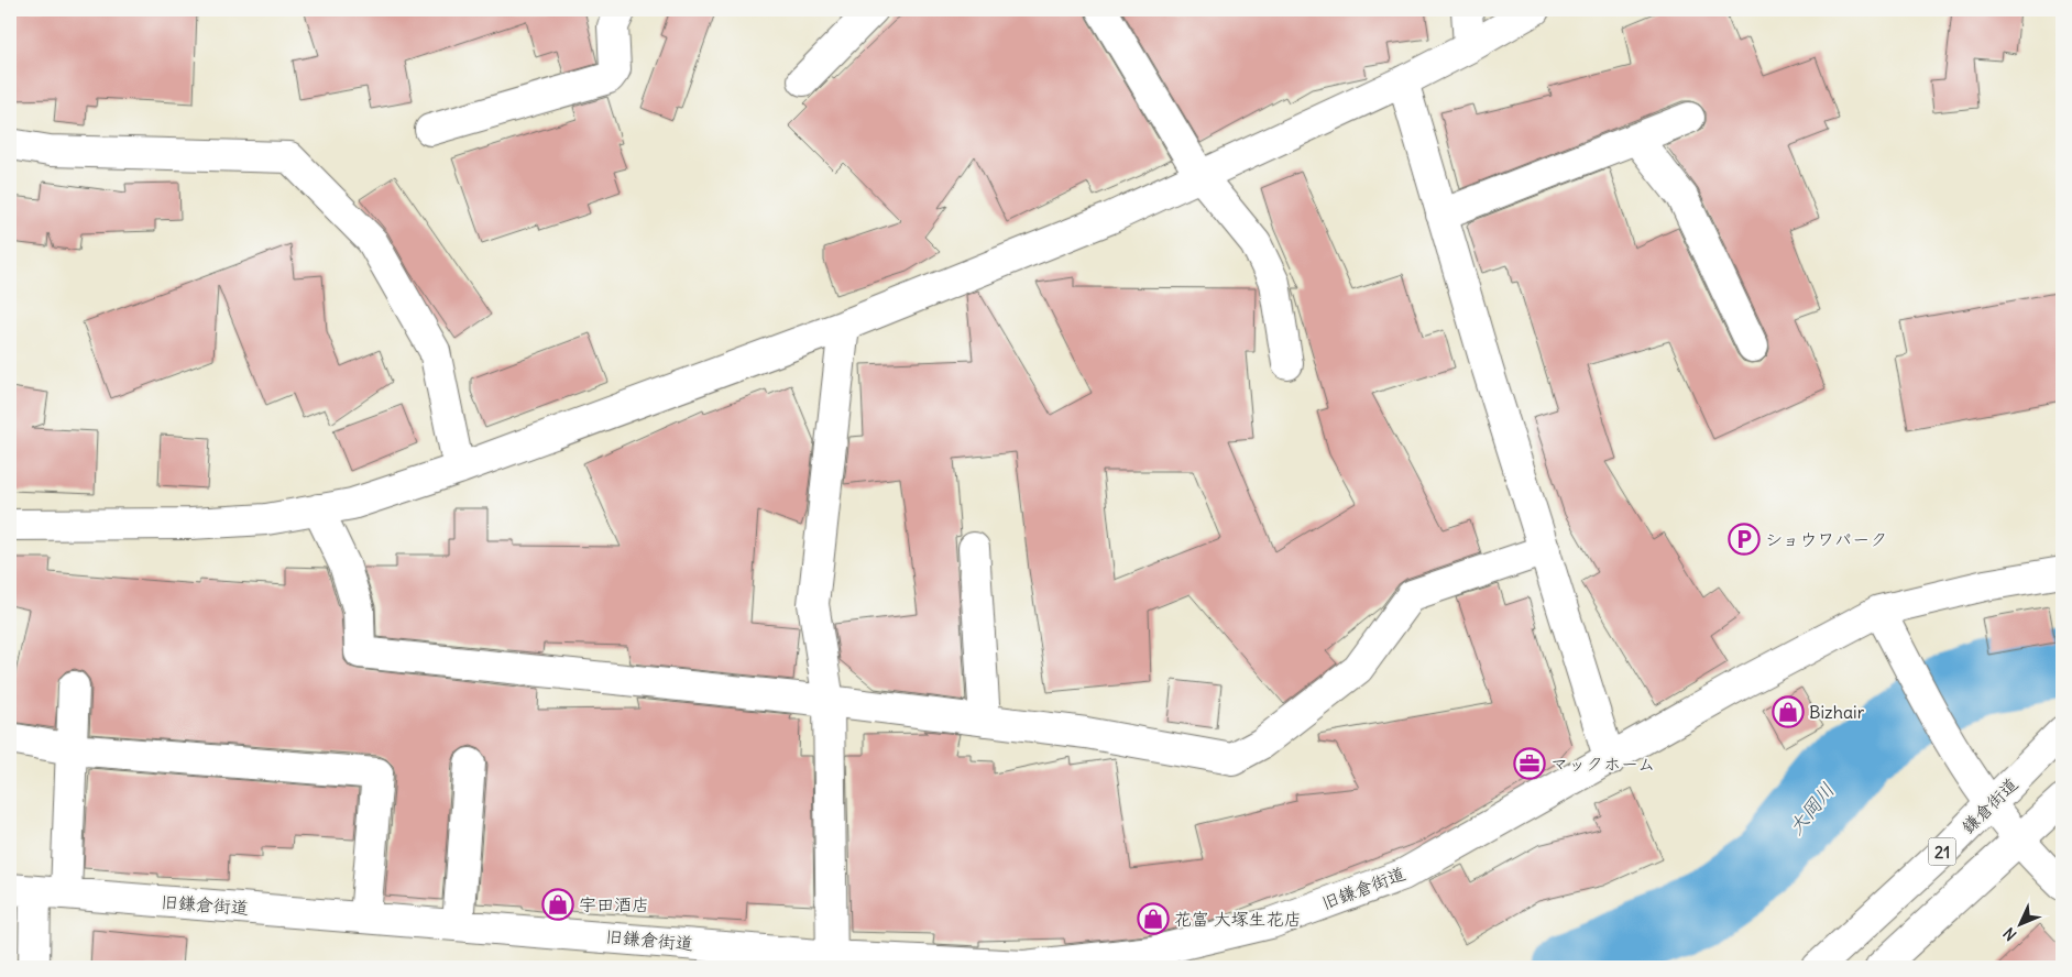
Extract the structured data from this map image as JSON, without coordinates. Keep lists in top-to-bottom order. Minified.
{"streets":{"street":["鎌倉街道","21","旧鎌倉街道"]},"water":["大岡川"],"places":{"parking":["ショウワパーク"],"shop":["Bizhair","宇田酒店","花富 大塚生花店"],"office":["マックホーム"]},"north":"bottom left"}
